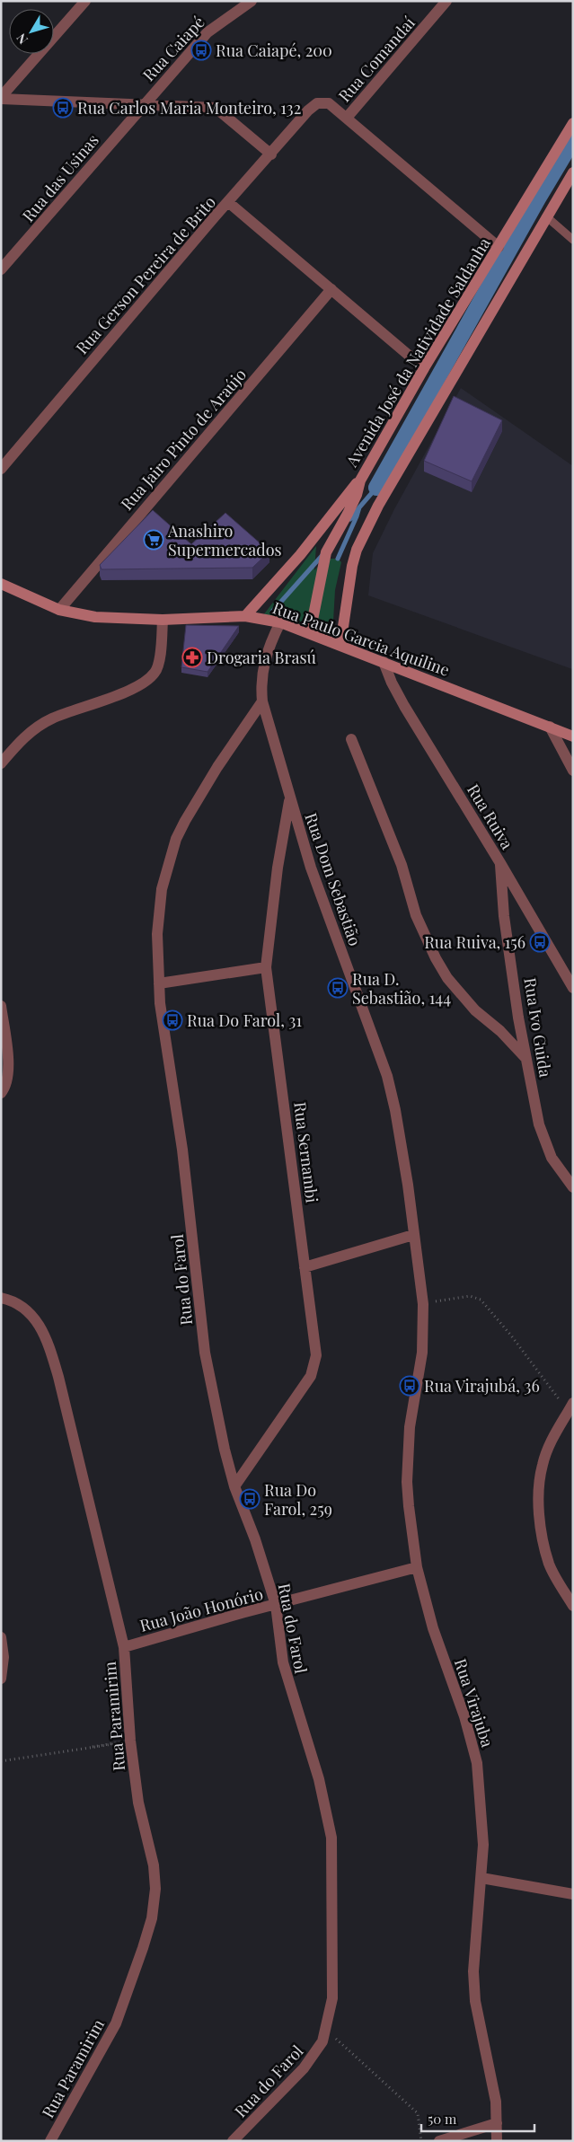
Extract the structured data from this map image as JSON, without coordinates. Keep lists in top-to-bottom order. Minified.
{"streets":{"street":["Rua Caiapé","Rua Comandaí","Rua das Usinas","Rua Gerson Pereira de Brito","Avenida José da Natividade Saldanha","Rua Jairo Pinto de Araújo","Rua Paulo Garcia Aquiline","Rua Ruiva","Rua Dom Sebastião","Rua Ivo Guida","Rua Sernambi","Rua do Farol","Rua João Honório","Rua Virajuba","Rua Paramirim"]},"crossings":[["Rua Caiapé","Rua das Usinas"],["Rua Comandaí","Rua Gerson Pereira de Brito"],["Avenida José da Natividade Saldanha","Rua Paulo Garcia Aquiline"],["Rua Jairo Pinto de Araújo","Rua Paulo Garcia Aquiline"],["Rua Paulo Garcia Aquiline","Rua Ruiva"],["Rua Paulo Garcia Aquiline","Rua Dom Sebastião"],["Rua Ruiva","Rua Ivo Guida"],["Rua Dom Sebastião","Rua Sernambi"],["Rua Dom Sebastião","Rua do Farol"],["Rua Dom Sebastião","Rua Virajuba"],["Rua Sernambi","Rua do Farol"],["Rua do Farol","Rua João Honório"],["Rua João Honório","Rua Virajuba"],["Rua João Honório","Rua Paramirim"]],"places":{"bus stop":["Rua Caiapé, 200","Rua Carlos Maria Monteiro, 132","Rua Ruiva, 156","Rua D. Sebastião, 144","Rua Do Farol, 31","Rua Virajubá, 36","Rua Do Farol, 259"],"supermarket":["Anashiro Supermercados"],"pharmacy":["Drogaria Brasú"]},"scale_bar":"50 m","north":"bottom left"}
